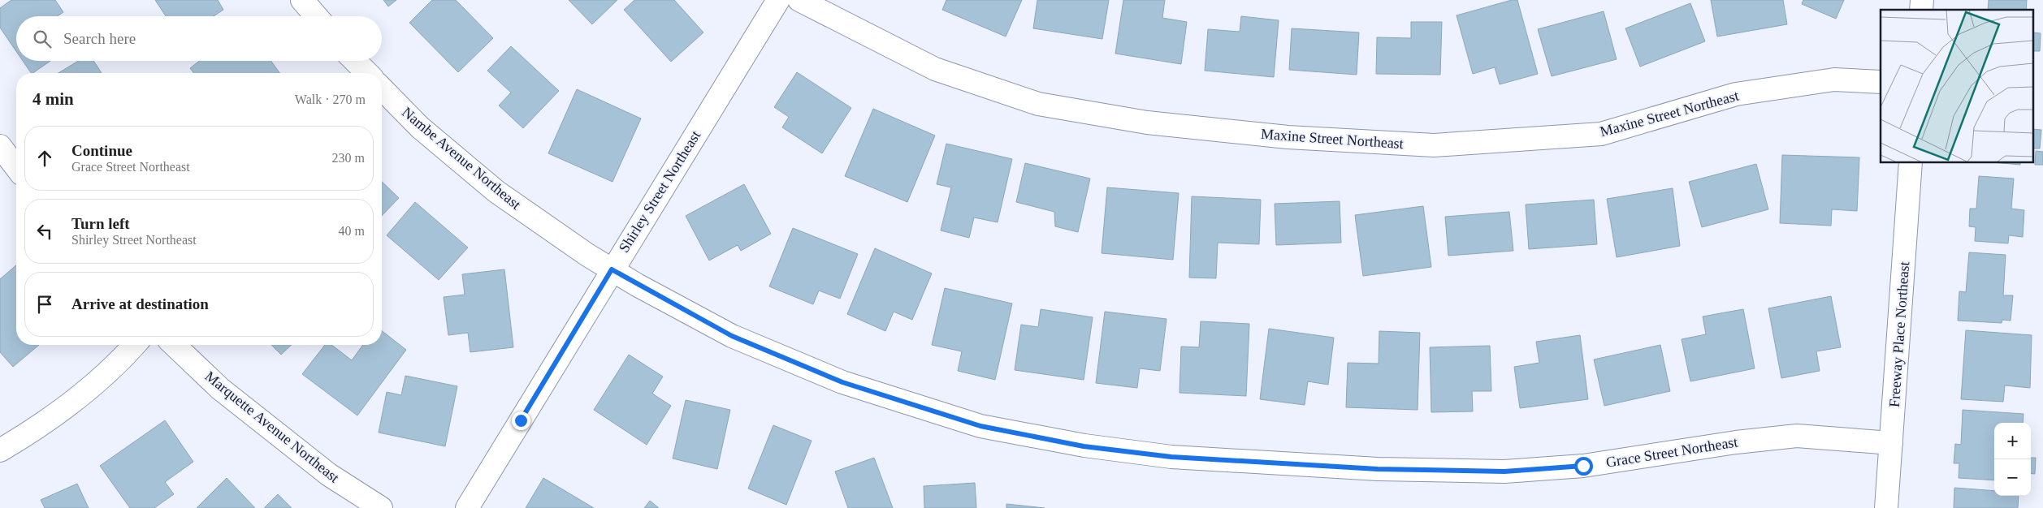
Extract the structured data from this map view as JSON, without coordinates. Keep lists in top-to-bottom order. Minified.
{"streets":{"street":["Maxine Street Northeast","Nambe Avenue Northeast","Shirley Street Northeast","Freeway Place Northeast","Marquette Avenue Northeast","Grace Street Northeast"]},"crossings":[["Nambe Avenue Northeast","Shirley Street Northeast"],["Nambe Avenue Northeast","Grace Street Northeast"],["Shirley Street Northeast","Grace Street Northeast"],["Freeway Place Northeast","Grace Street Northeast"]],"page":{"search":"Search here","heading":["4 min","Walk · 270 m"],"list":[["Continue","Grace Street Northeast","230 m"],["Turn left","Shirley Street Northeast","40 m"],"Arrive at destination"],"map_buttons":["+","−"]}}
